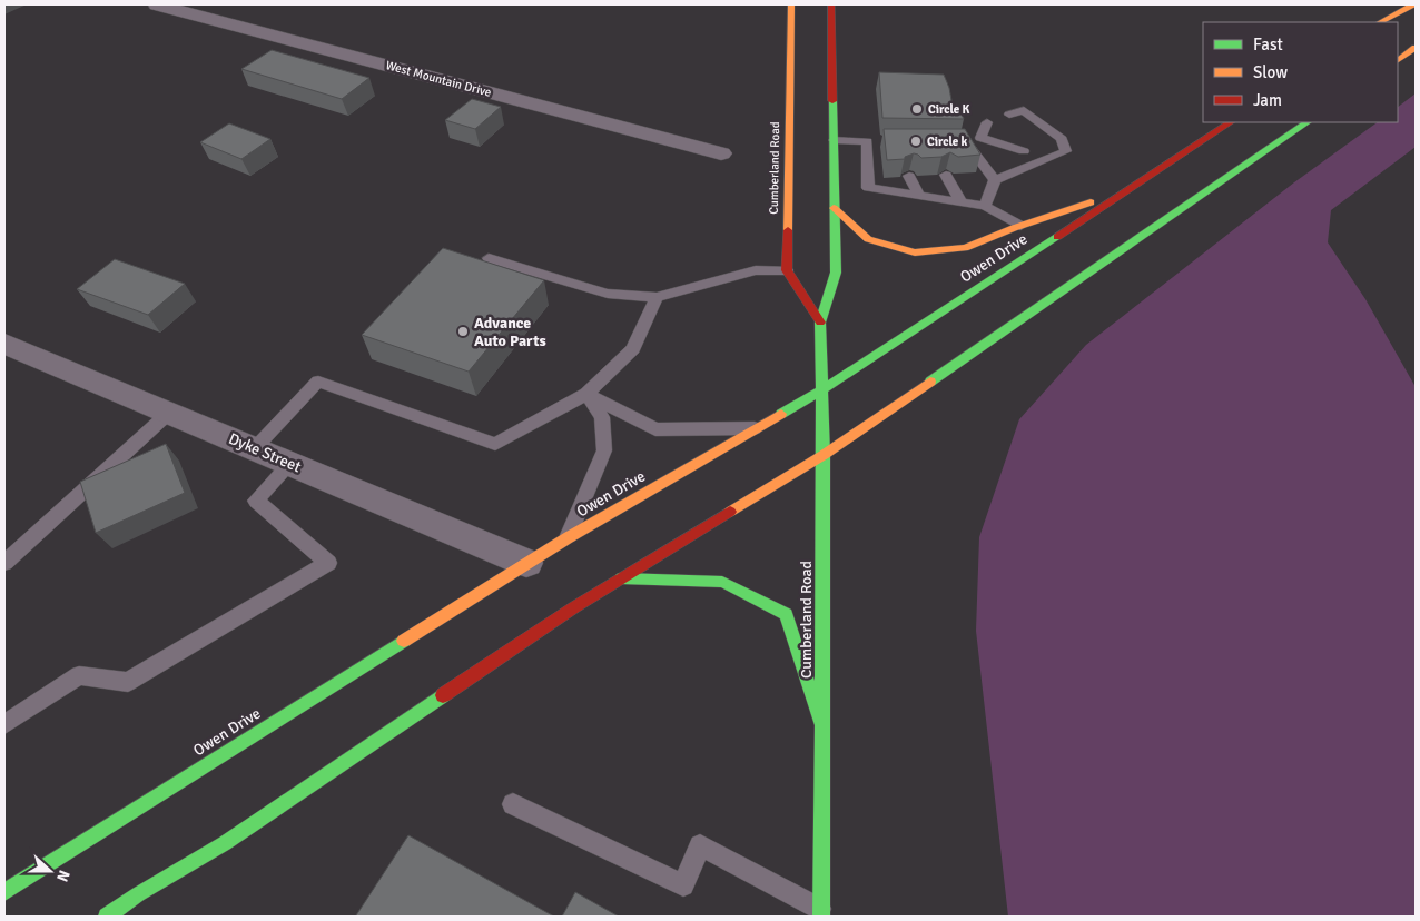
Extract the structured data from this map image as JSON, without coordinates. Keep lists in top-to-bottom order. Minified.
{"streets":{"main road":["Cumberland Road","Owen Drive"],"street":["West Mountain Drive","Dyke Street"]},"crossings":[["Cumberland Road","Owen Drive"],["Owen Drive","Dyke Street"]],"places":["Circle K","Circle k","Advance Auto Parts"],"legend":["Fast","Slow","Jam"],"north":"right"}
